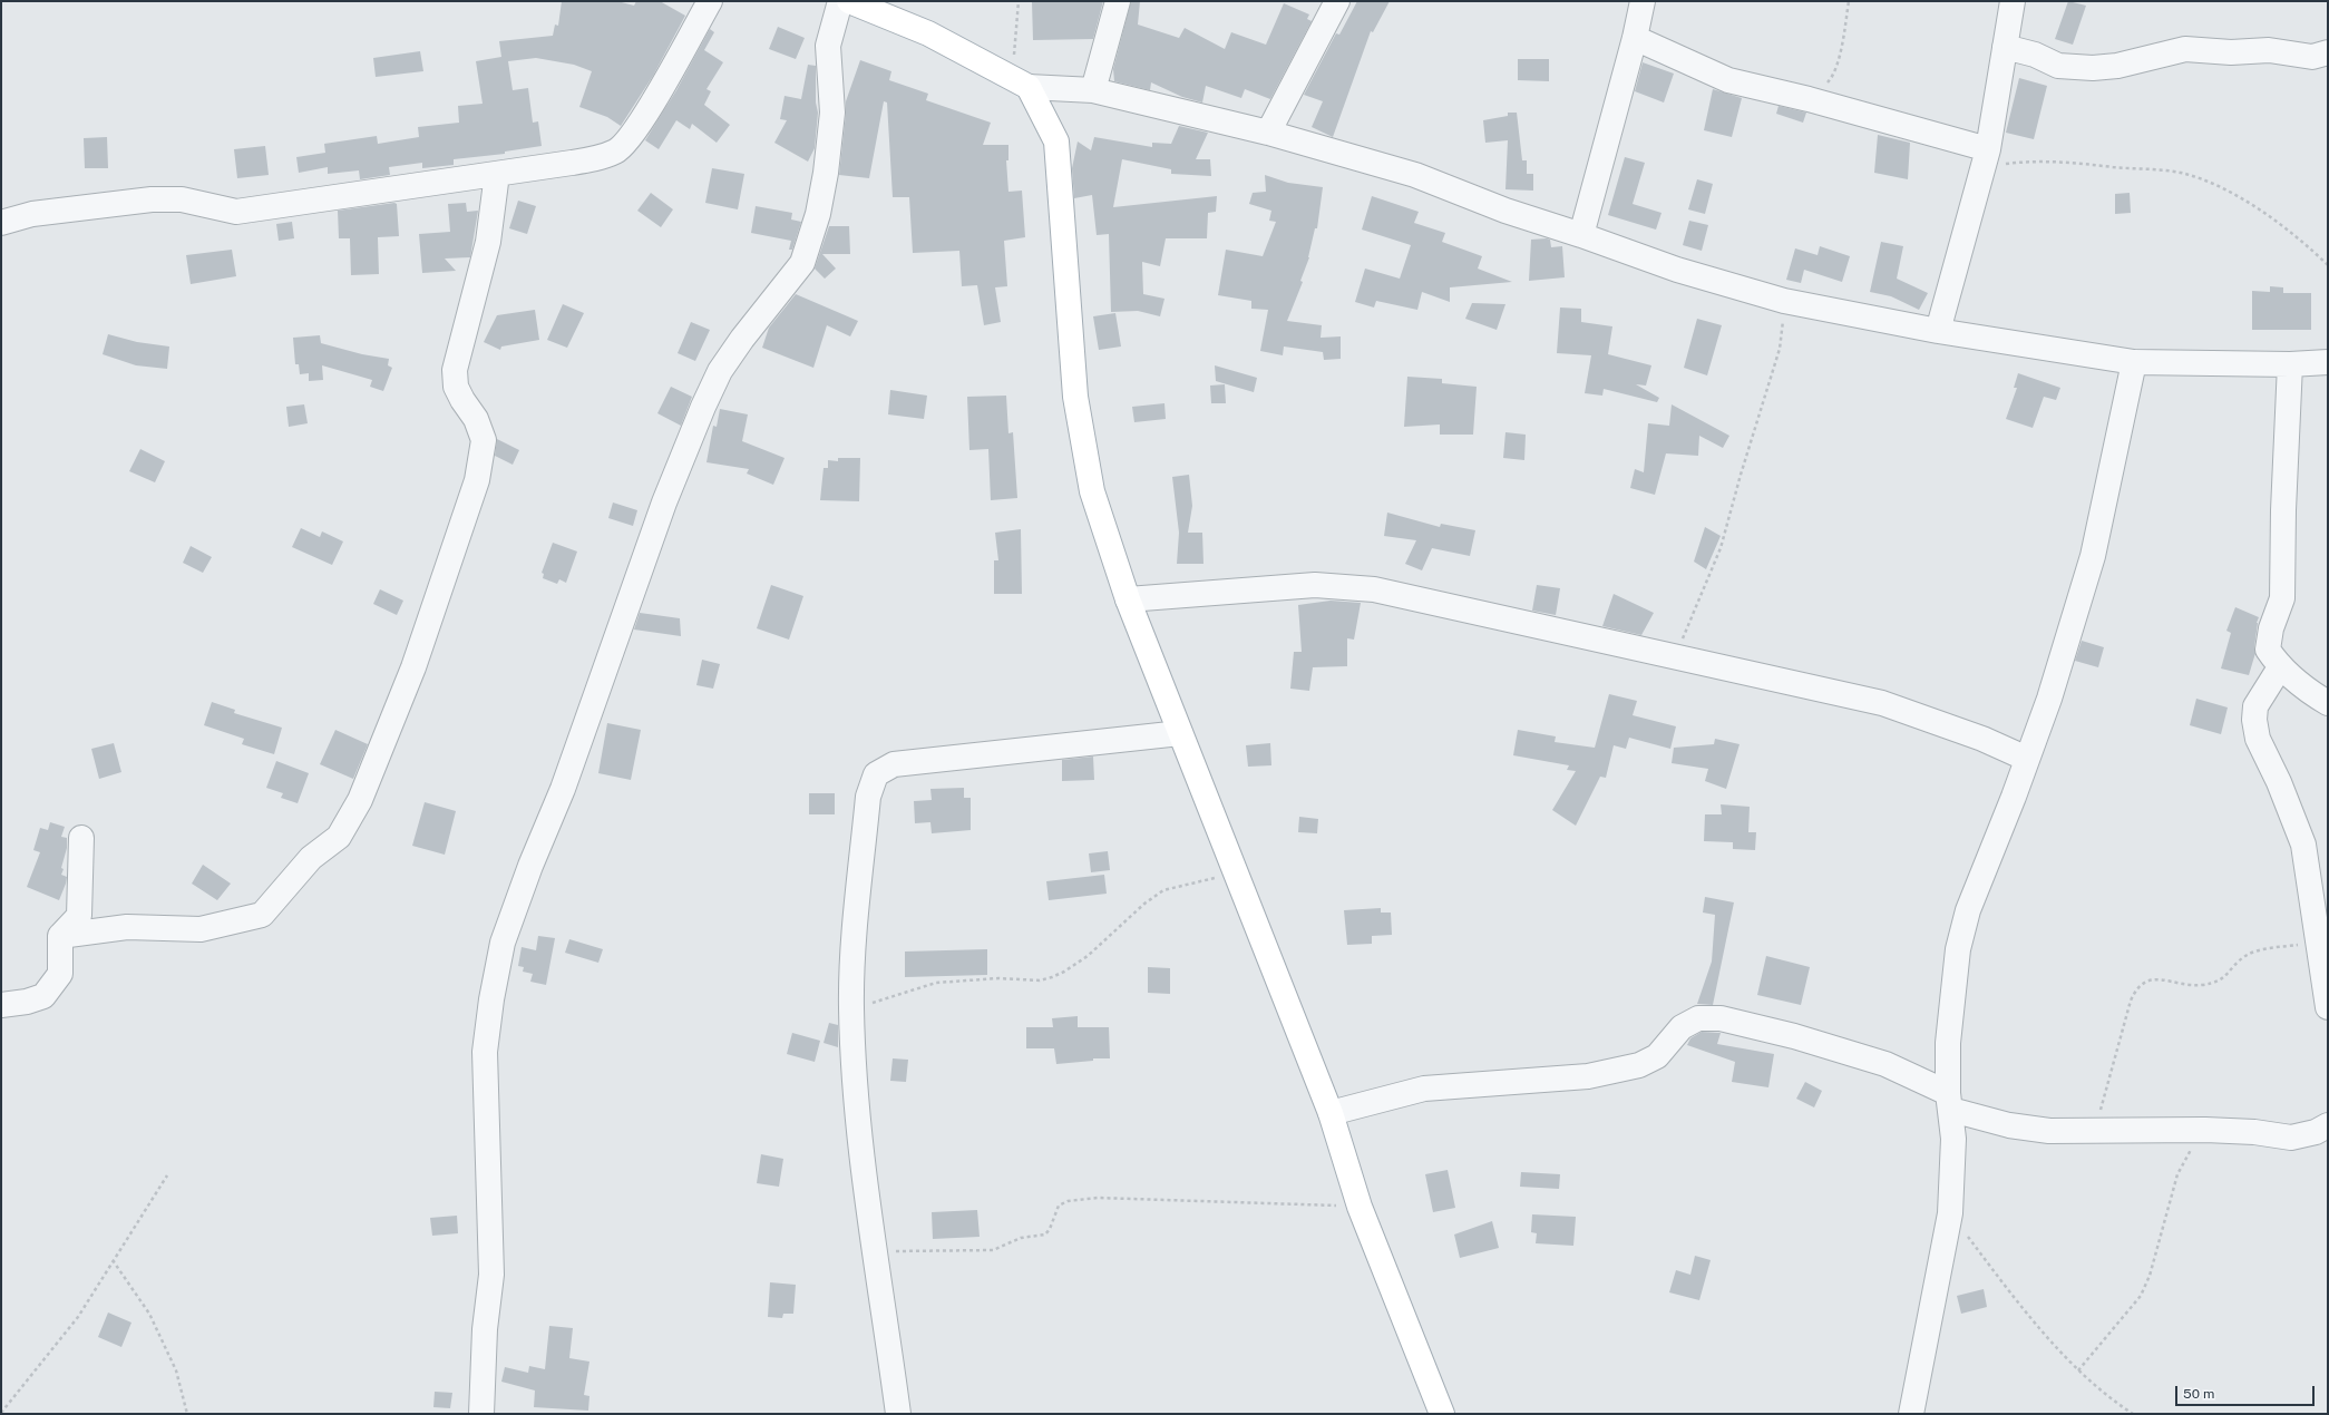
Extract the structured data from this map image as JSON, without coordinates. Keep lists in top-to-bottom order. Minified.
{"scale_bar":"50 m"}
